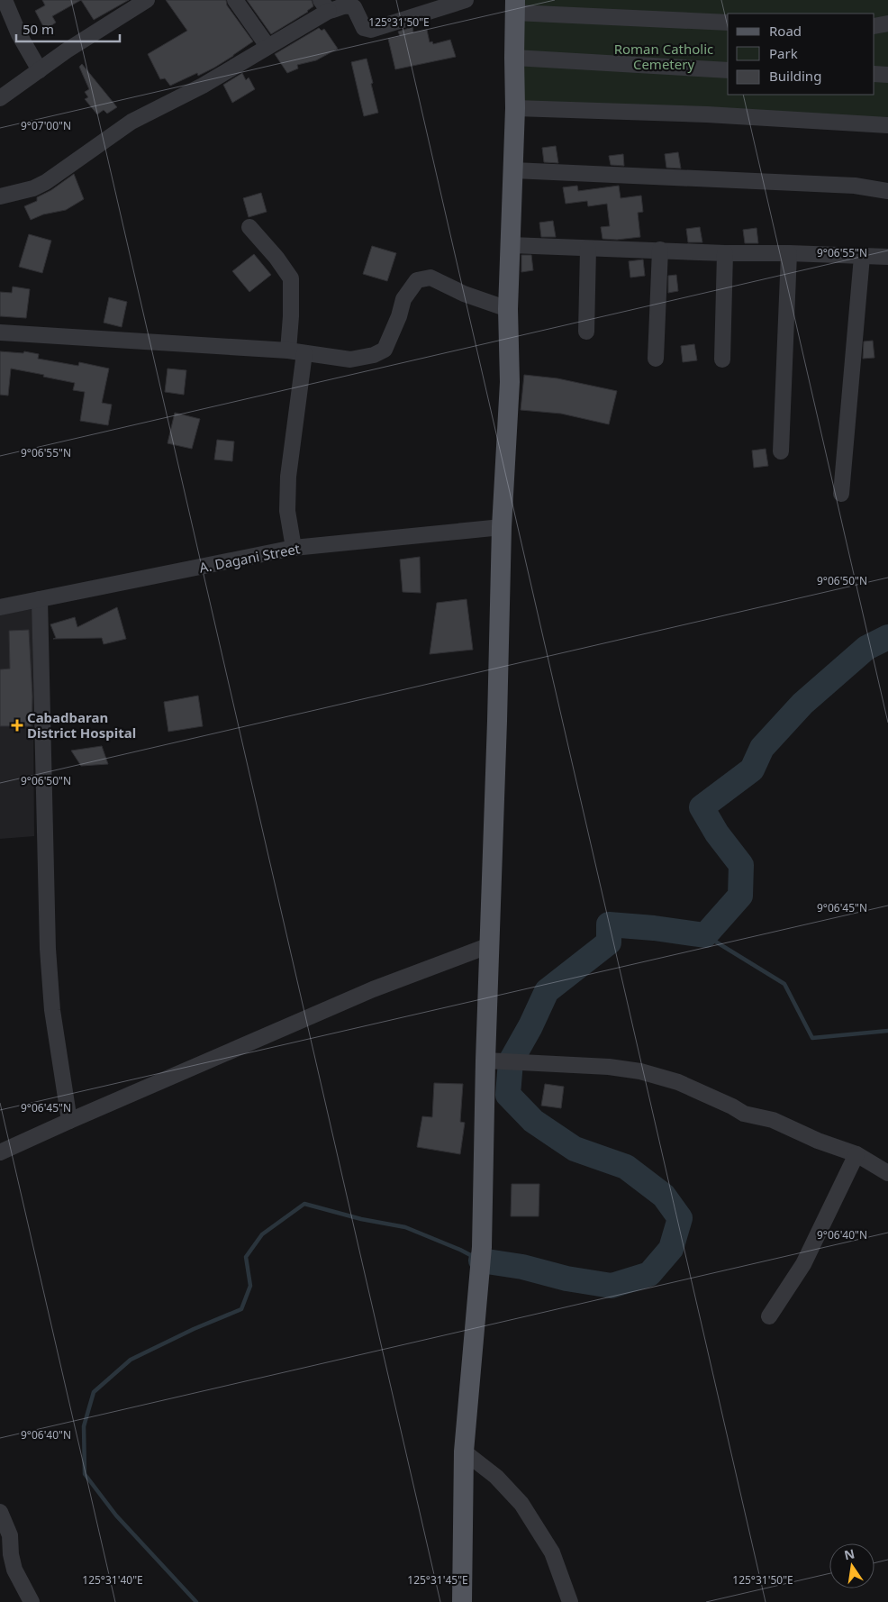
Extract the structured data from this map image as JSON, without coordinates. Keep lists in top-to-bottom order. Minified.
{"streets":{"street":["A. Dagani Street"]},"parks":["Roman Catholic Cemetery"],"places":{"health":["Cabadbaran District Hospital"]},"legend":["Road","Park","Building"],"scale_bar":"50 m","north":"top","coordinates":["125°31'50\"E","9°07'00\"N","9°06'55\"N","9°06'50\"N","9°06'45\"N","9°06'40\"N","125°31'40\"E","125°31'45\"E"]}
